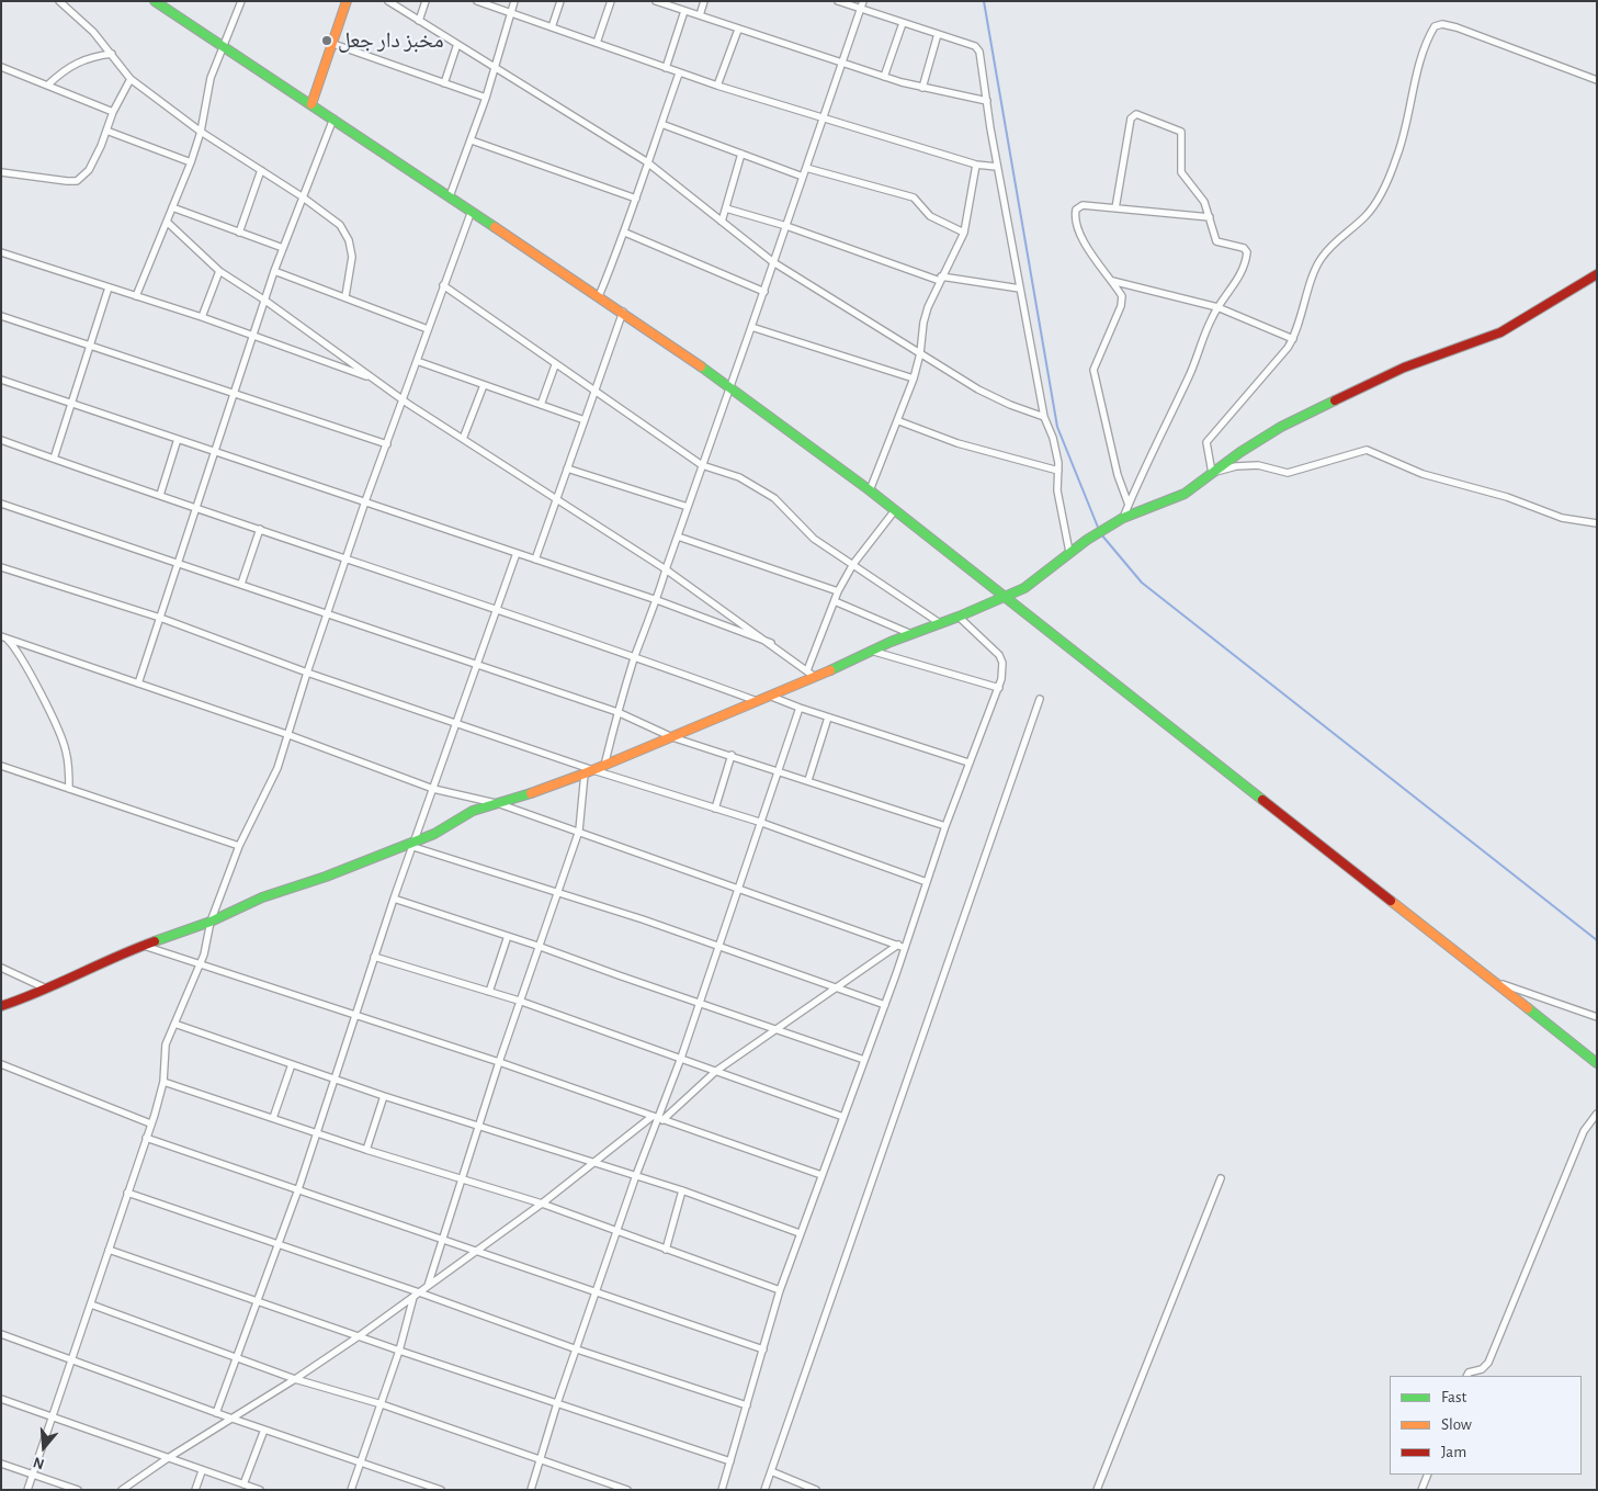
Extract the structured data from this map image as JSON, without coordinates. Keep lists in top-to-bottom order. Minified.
{"places":["مخبز دار جعل"],"legend":["Fast","Slow","Jam"],"north":"bottom"}
